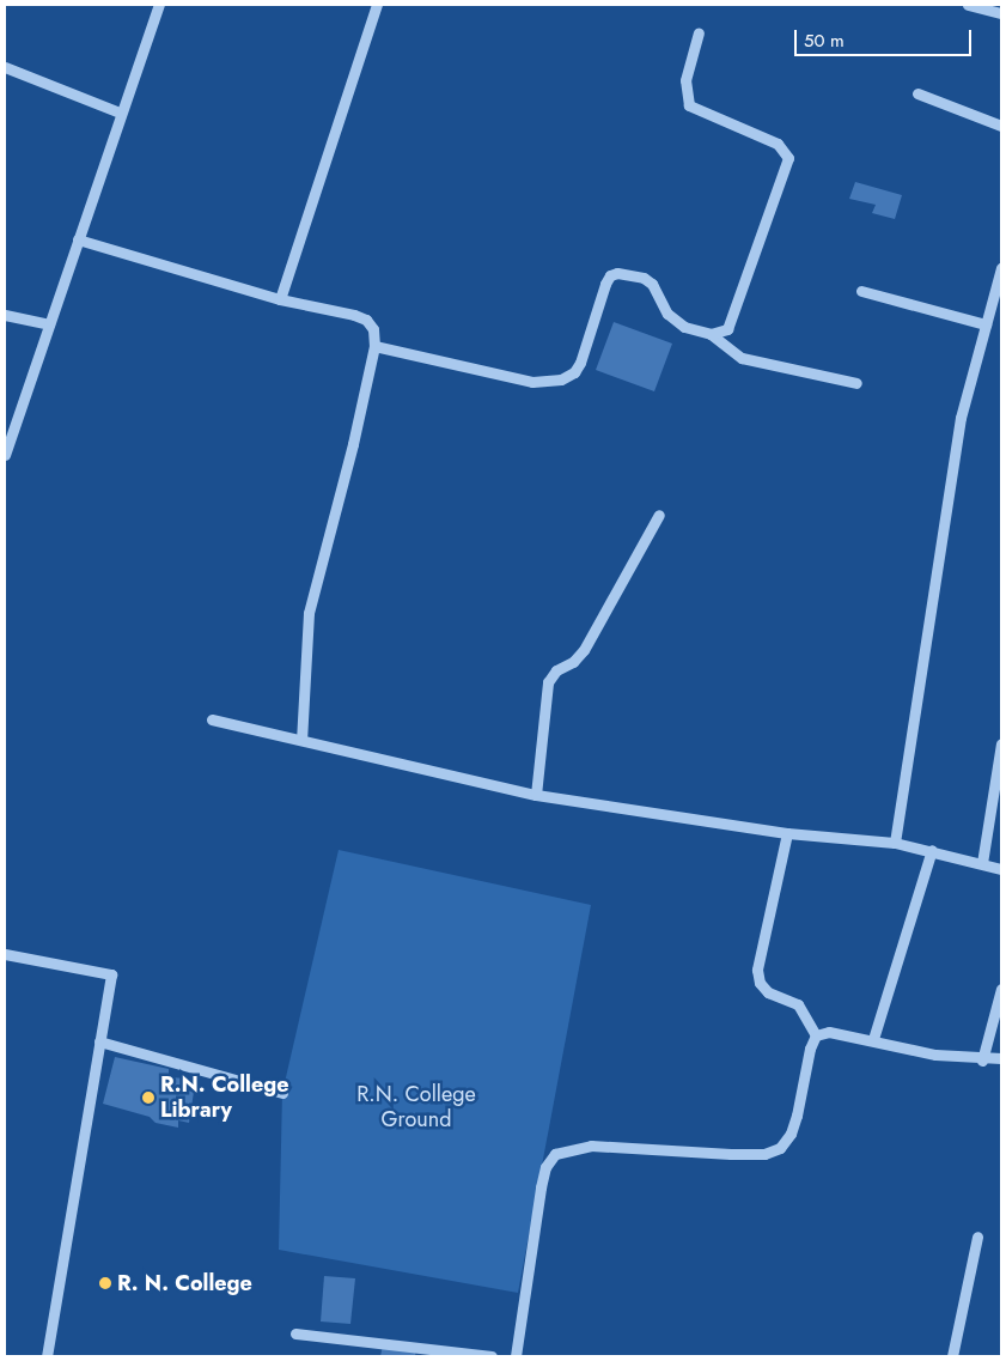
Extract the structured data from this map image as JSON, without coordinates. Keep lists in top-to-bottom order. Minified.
{"parks":["R.N. College Ground"],"places":["R.N. College Library","R. N. College"],"scale_bar":"50 m"}
